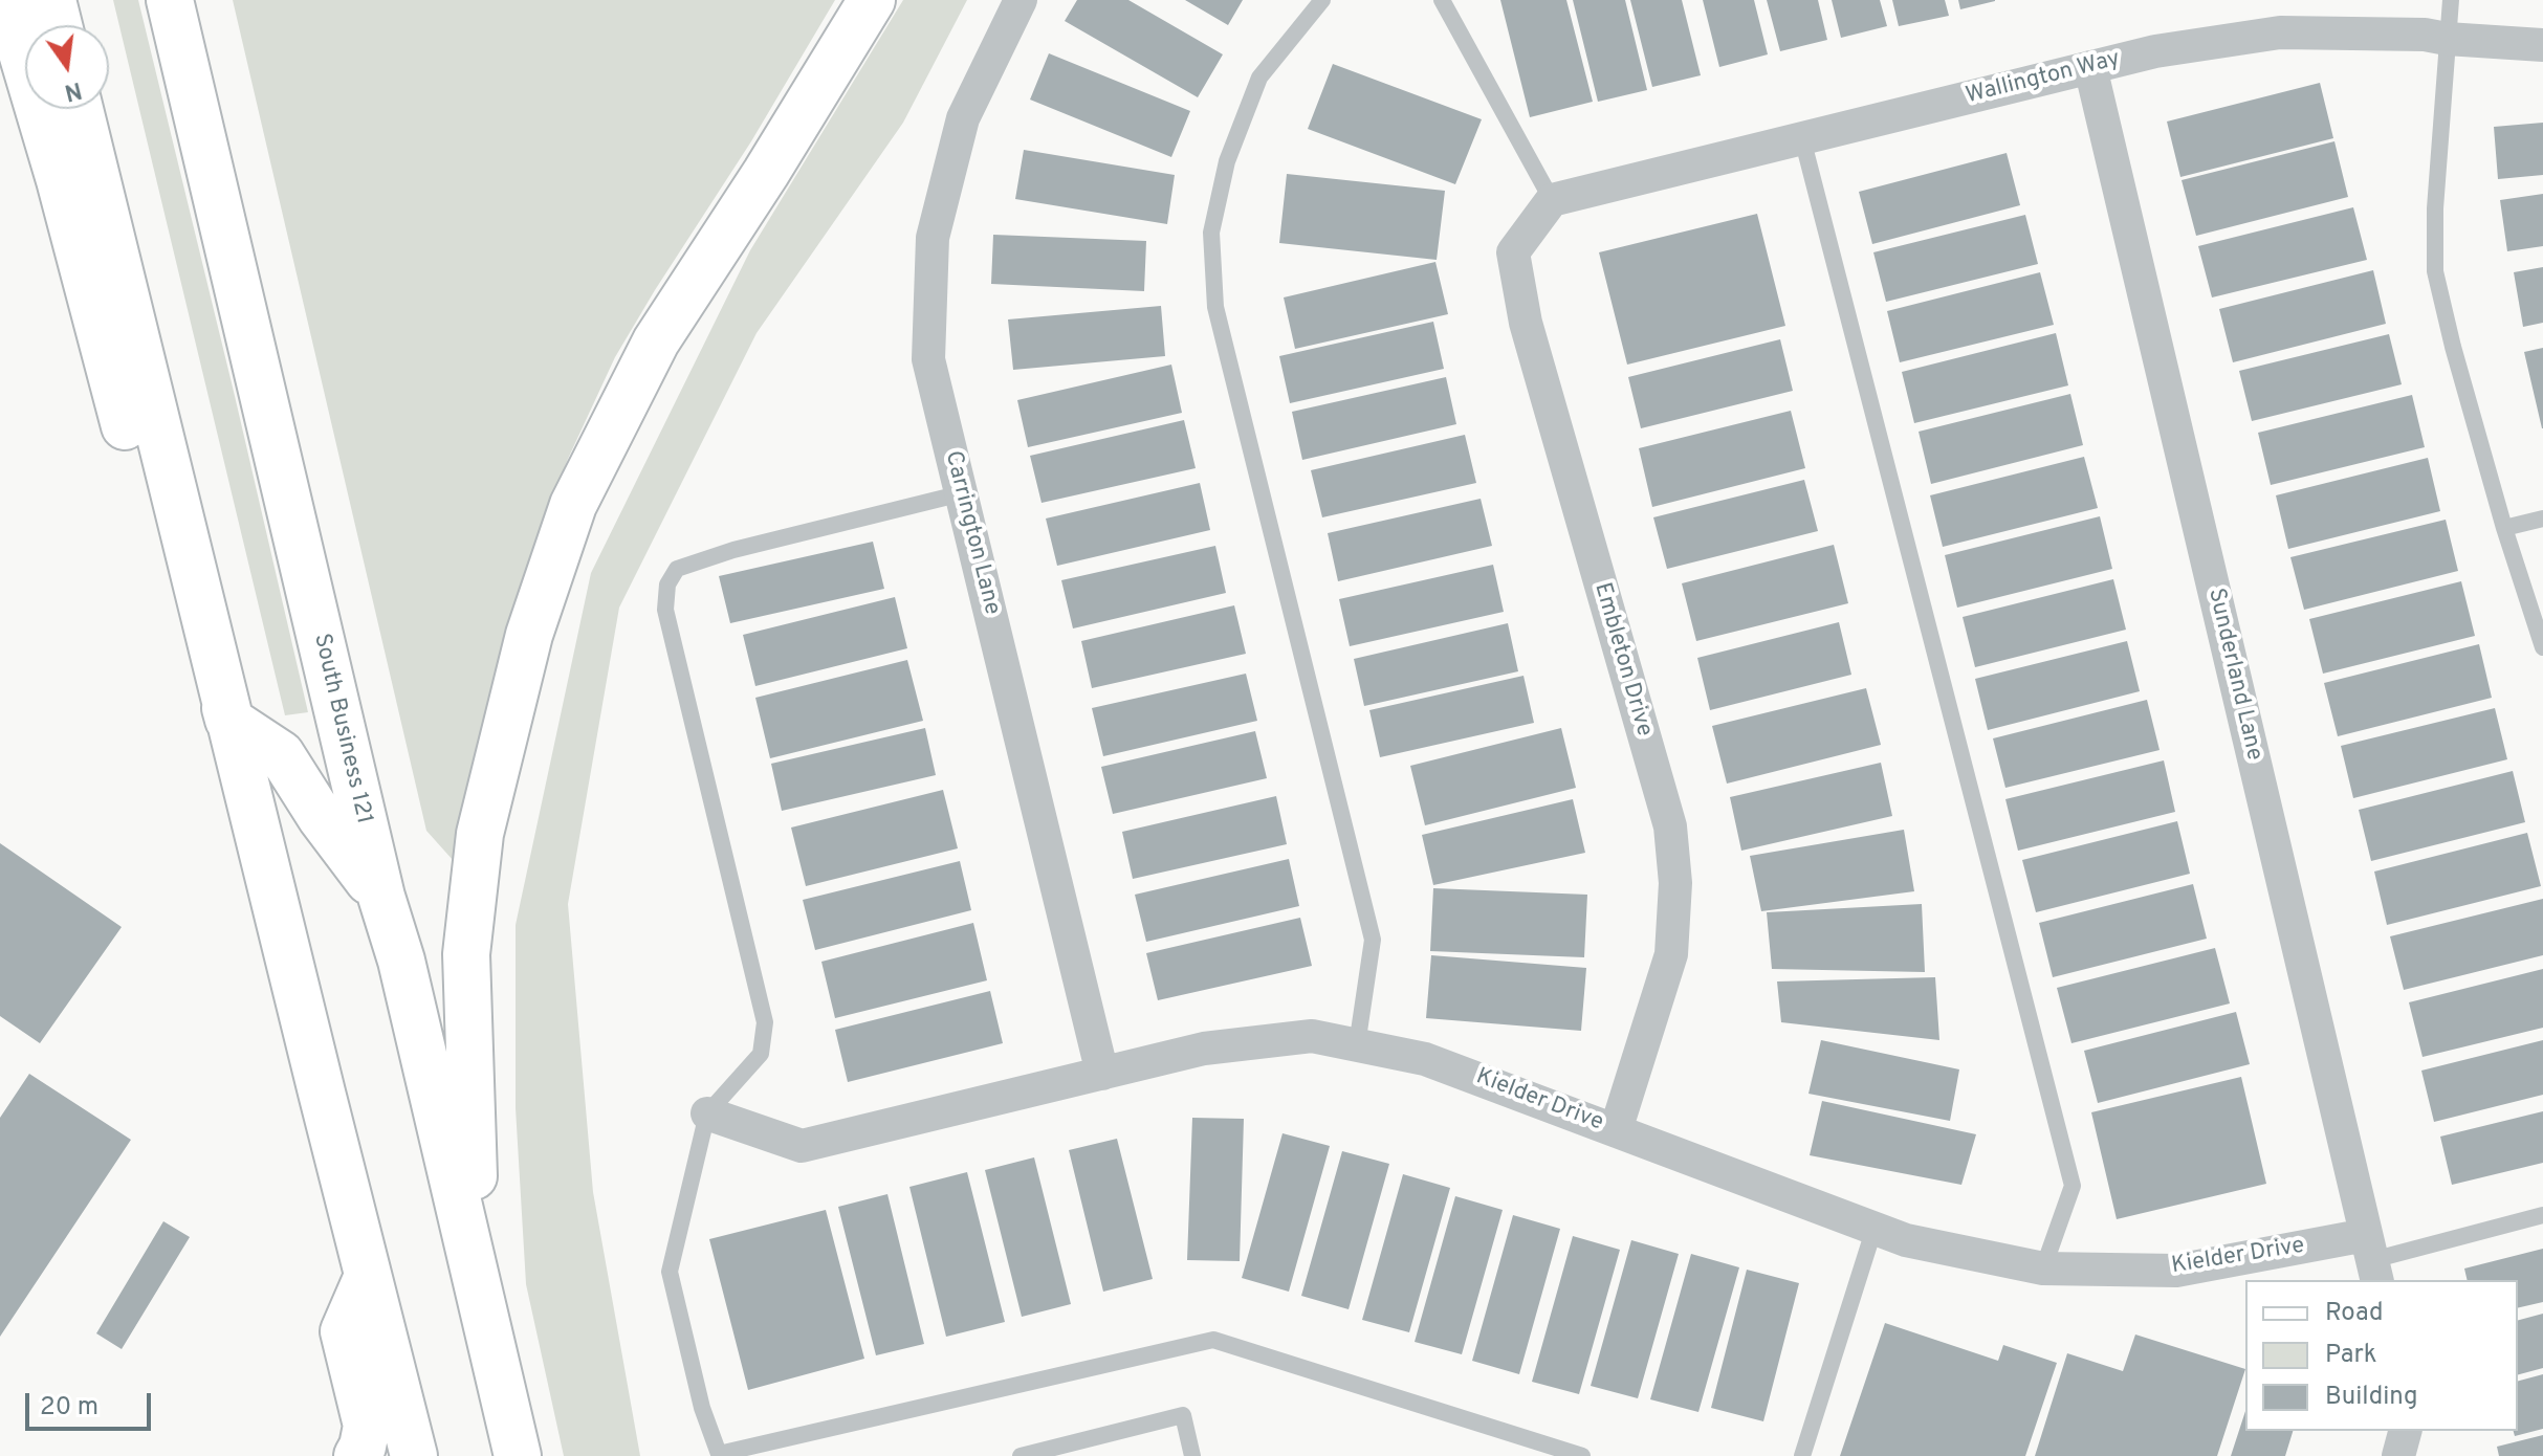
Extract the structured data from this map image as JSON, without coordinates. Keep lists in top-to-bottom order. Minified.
{"streets":{"main road":["South Business 121"],"street":["Wallington Way","Carrington Lane","Embleton Drive","Sunderland Lane","Kielder Drive"]},"crossings":[["Wallington Way","Embleton Drive"],["Wallington Way","Sunderland Lane"],["Carrington Lane","Kielder Drive"],["Embleton Drive","Kielder Drive"],["Sunderland Lane","Kielder Drive"]],"legend":["Road","Park","Building"],"scale_bar":"20 m","north":"bottom"}
